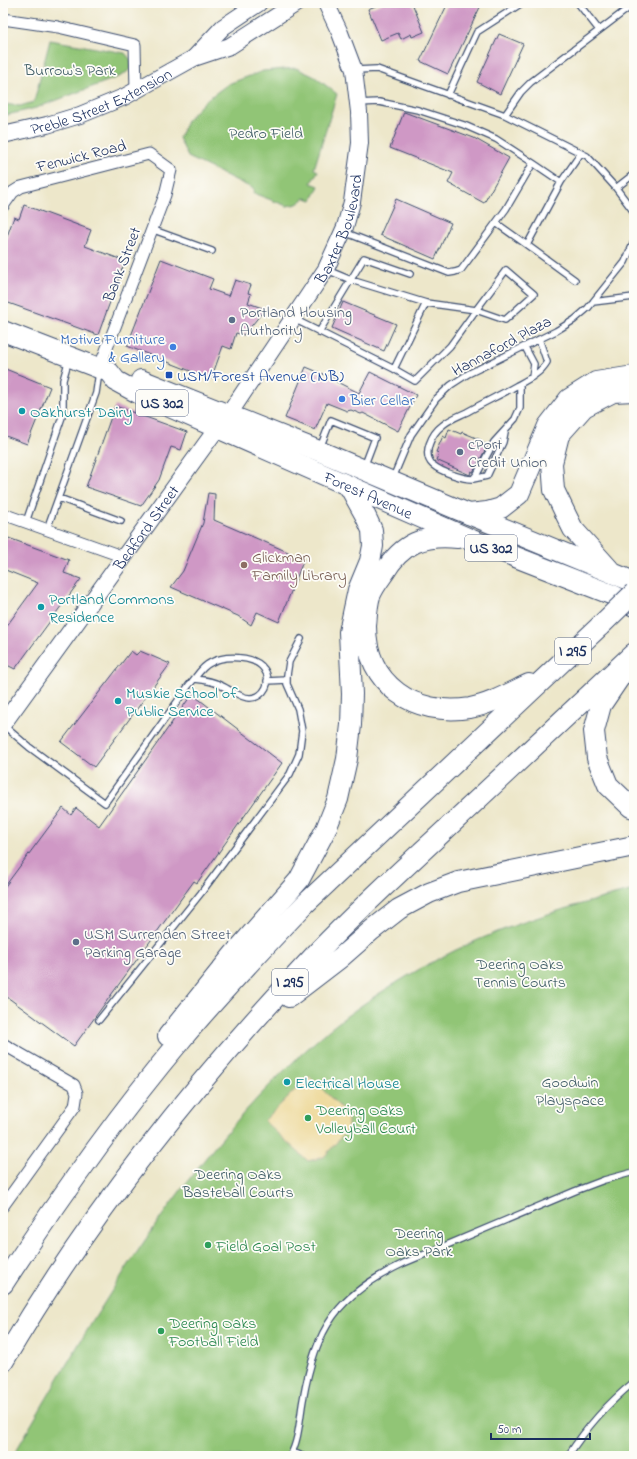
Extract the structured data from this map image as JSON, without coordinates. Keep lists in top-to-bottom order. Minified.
{"streets":{"highway":["US 302","Forest Avenue","I 295"],"street":["Preble Street Extension","Fenwick Road","Baxter Boulevard","Bank Street","Bedford Street"],"lane":["Hannaford Plaza"]},"crossings":[["Fenwick Road","Bank Street"],["Baxter Boulevard","Forest Avenue"],["Baxter Boulevard","Bedford Street"],["Bank Street","Forest Avenue"],["Hannaford Plaza","Forest Avenue"],["Forest Avenue","Bedford Street"]],"parks":["Burrow's Park","Pedro Field","Deering Oaks Tennis Courts","Goodwin Playspace","Deering Oaks Basteball Courts","Deering Oaks Park"],"places":{"other":["Portland Housing Authority","Motive Furniture & Gallery","Bier Cellar","Oakhurst Dairy","cPort Credit Union","Glickman Family Library","Portland Commons Residence","Muskie School of Public Service","USM Surrenden Street Parking Garage","Electrical House","Deering Oaks Volleyball Court","Field Goal Post","Deering Oaks Football Field"],"transit":["USM/Forest Avenue (NB)"]},"scale_bar":"50 m"}
